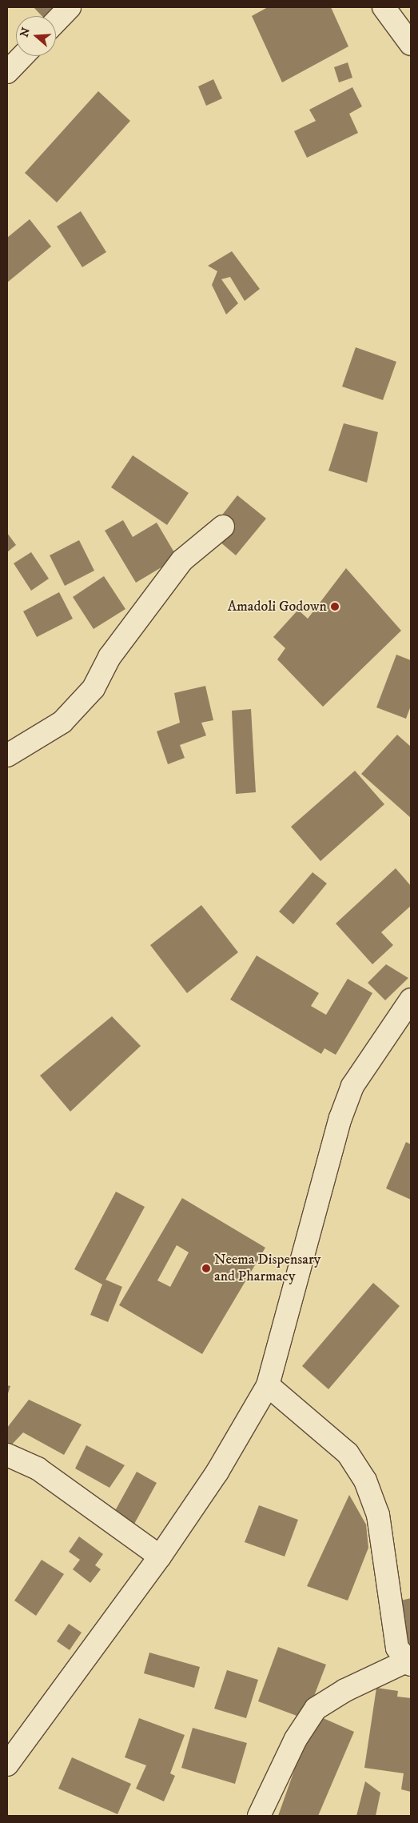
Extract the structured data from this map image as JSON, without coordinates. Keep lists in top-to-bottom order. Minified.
{"places":["Amadoli Godown","Neema Dispensary and Pharmacy"],"north":"left"}
